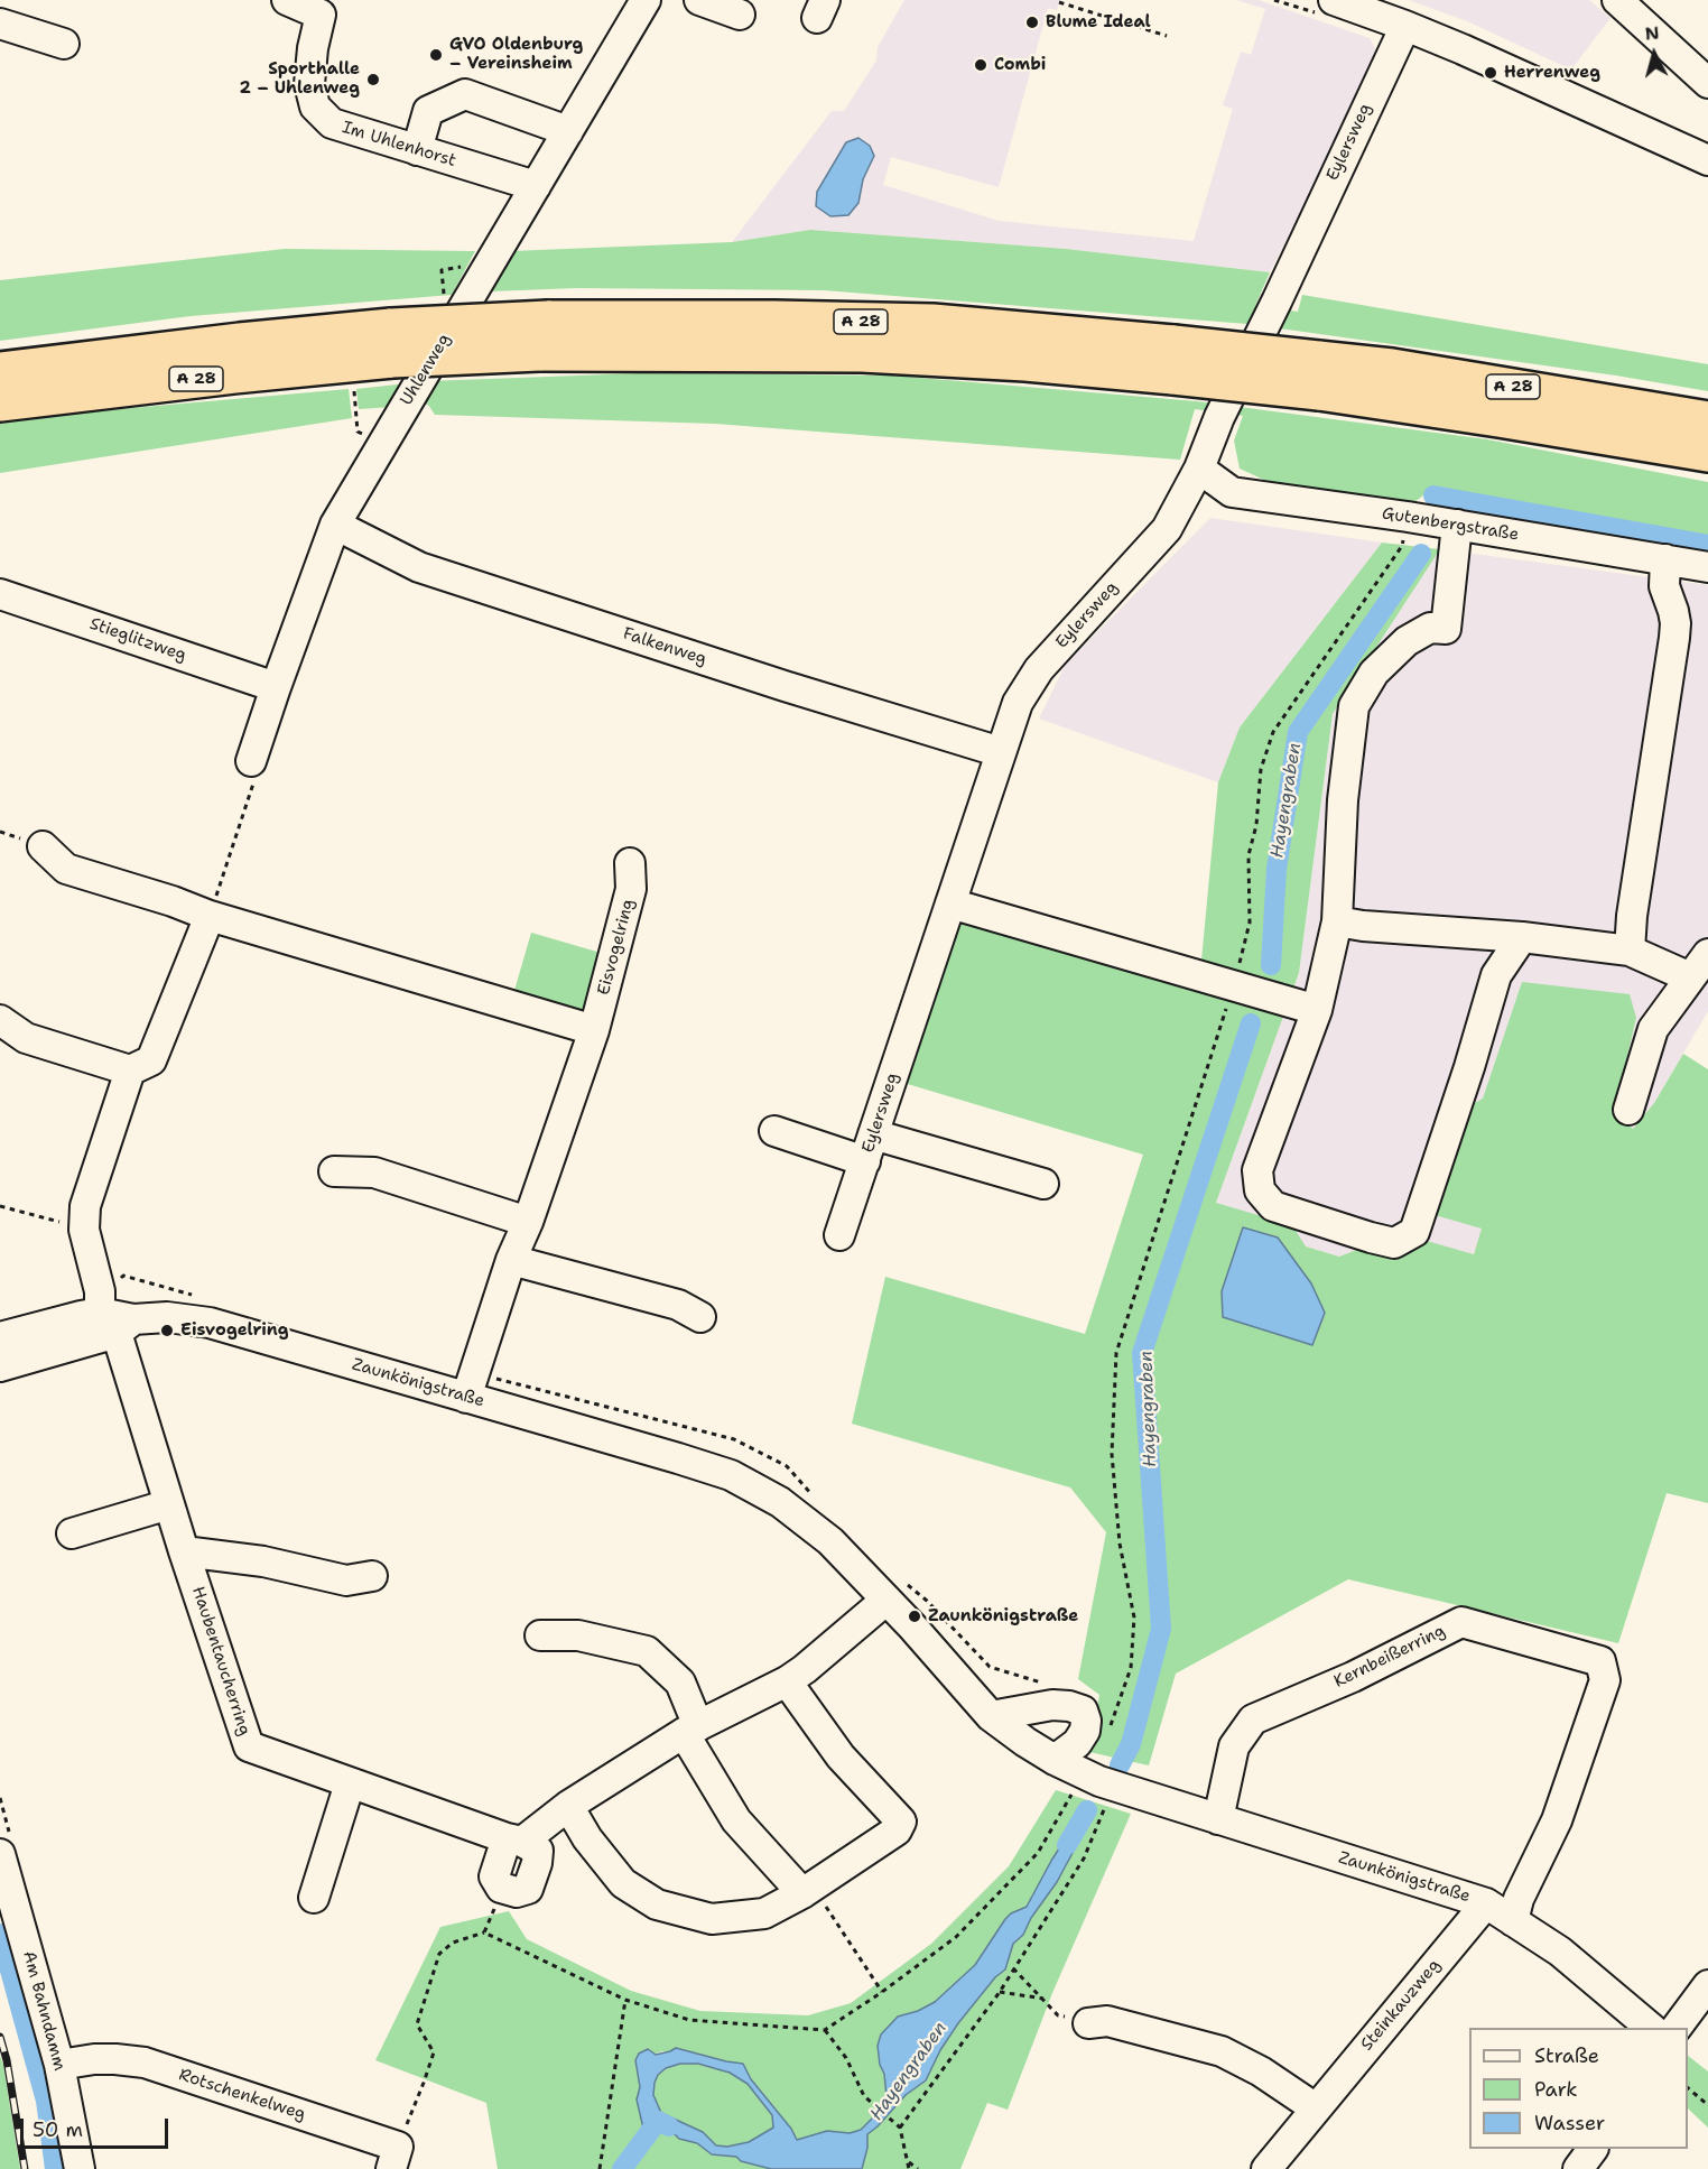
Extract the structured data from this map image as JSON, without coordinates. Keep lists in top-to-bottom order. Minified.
{"streets":{"highway":["A 28"],"street":["Eylersweg","Im Uhlenhorst","Uhlenweg","Gutenbergstraße","Stieglitzweg","Falkenweg","Eisvogelring","Zaunkönigstraße","Kernbeißerring","Haubentaucherring","Steinkauzweg","Am Bahndamm","Rotschenkelweg"]},"crossings":[["Eylersweg","Gutenbergstraße"],["Eylersweg","Falkenweg"],["Im Uhlenhorst","Uhlenweg"],["Uhlenweg","Stieglitzweg"],["Uhlenweg","Falkenweg"],["Eisvogelring","Zaunkönigstraße"],["Zaunkönigstraße","Kernbeißerring"],["Zaunkönigstraße","Haubentaucherring"],["Zaunkönigstraße","Steinkauzweg"],["Am Bahndamm","Rotschenkelweg"]],"water":["Hayengraben"],"places":["Blume Ideal","GVO Oldenburg – Vereinsheim","Combi","Herrenweg","Sporthalle 2 – Uhlenweg","Eisvogelring","Zaunkönigstraße"],"legend":["Straße","Park","Wasser"],"scale_bar":"50 m","north":"top"}
